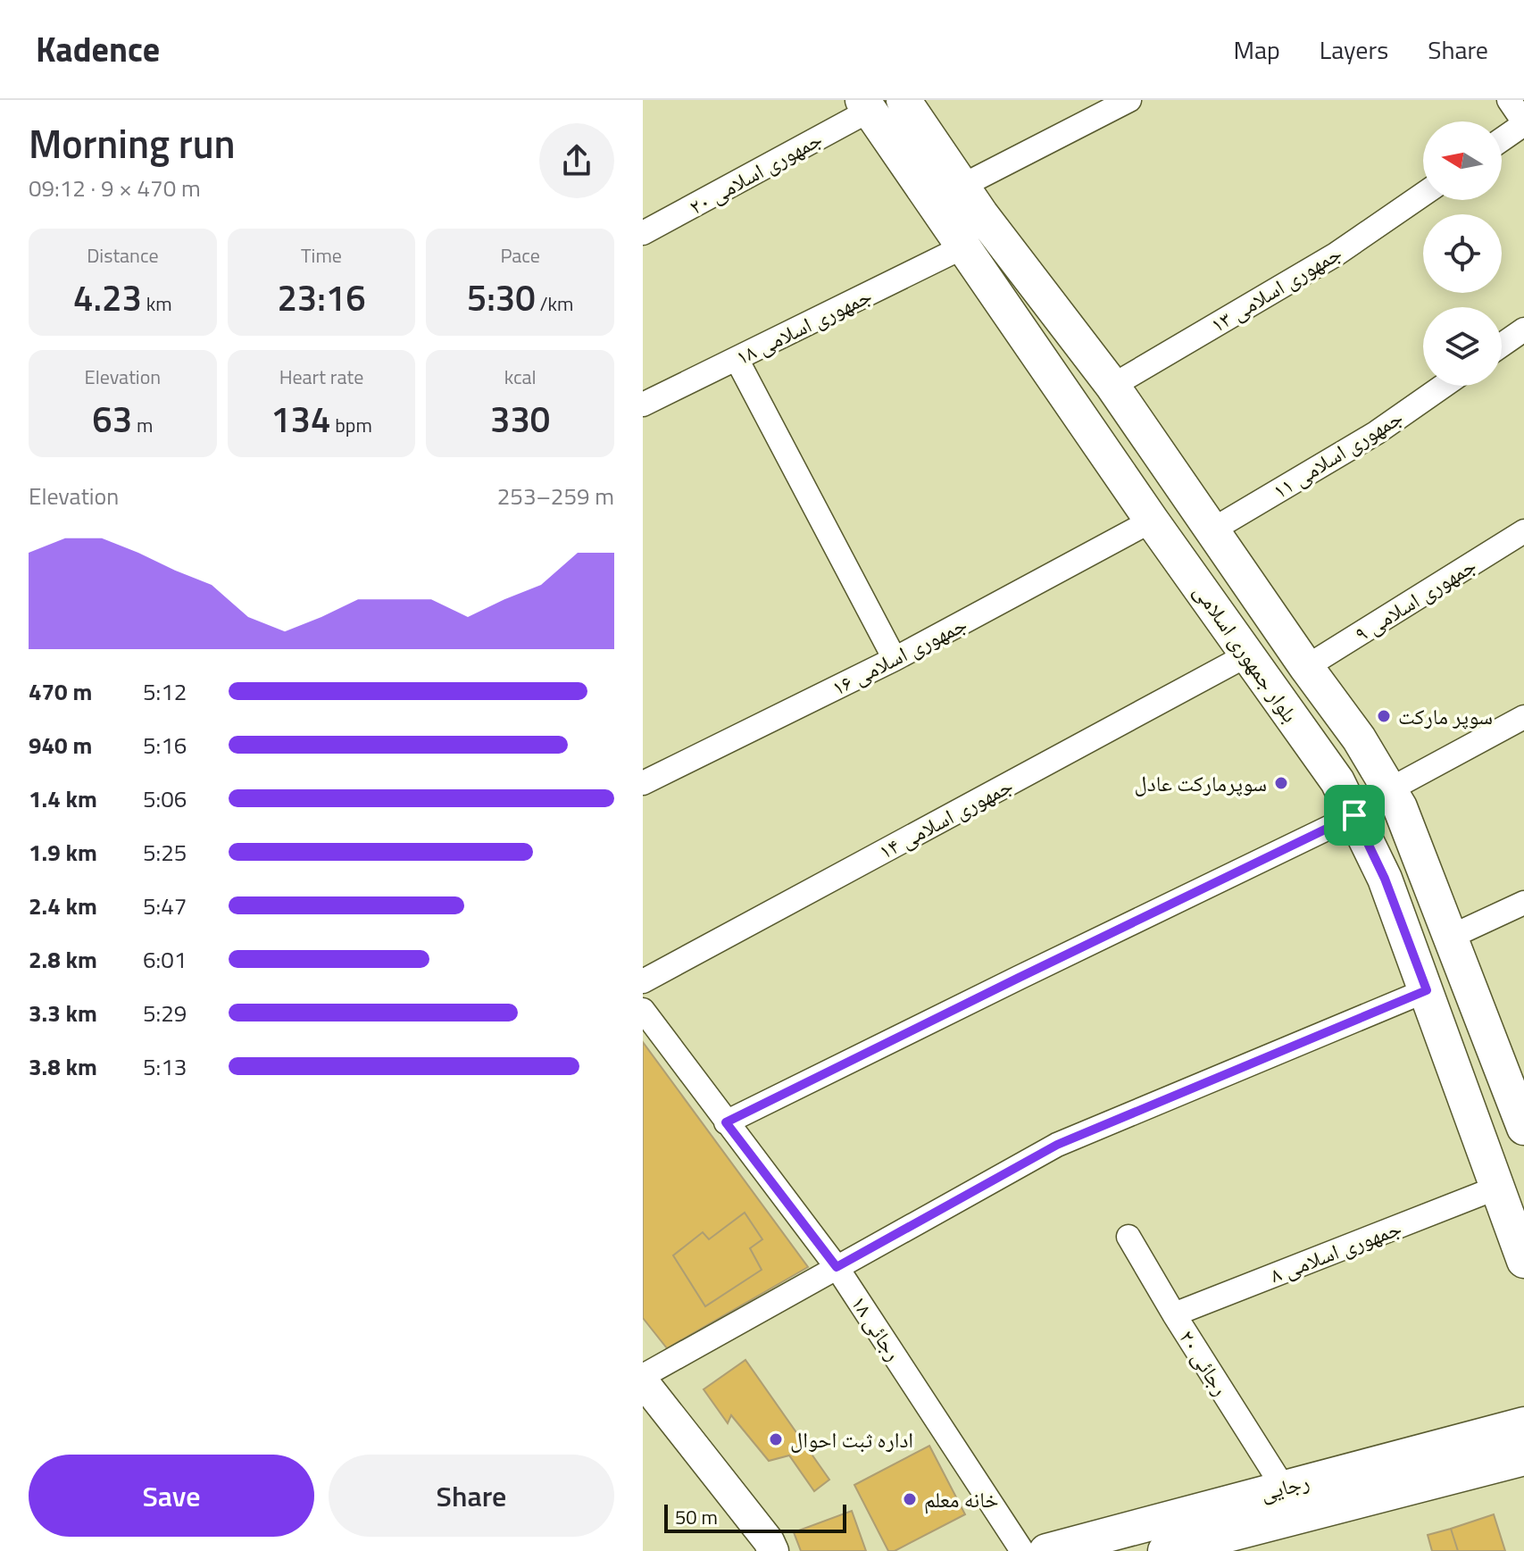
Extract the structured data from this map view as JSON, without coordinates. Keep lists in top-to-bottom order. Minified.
{"streets":{"main road":["بلوار جمهوری اسلامی","رجایی"],"street":["جمهوری اسلامی ۲۰","جمهوری اسلامی ۱۳","جمهوری اسلامی ۱۸","جمهوری اسلامی ۱۱","جمهوری اسلامی ۹","جمهوری اسلامی ۱۶","جمهوری اسلامی ۱۴","جمهوری اسلامی ۸","رجائی ۱۸","رجائی ۲۰"]},"crossings":[["جمهوری اسلامی ۲۰","بلوار جمهوری اسلامی"],["جمهوری اسلامی ۱۳","بلوار جمهوری اسلامی"],["جمهوری اسلامی ۱۸","بلوار جمهوری اسلامی"],["جمهوری اسلامی ۱۱","بلوار جمهوری اسلامی"],["جمهوری اسلامی ۹","بلوار جمهوری اسلامی"],["بلوار جمهوری اسلامی","جمهوری اسلامی ۱۶"],["بلوار جمهوری اسلامی","جمهوری اسلامی ۱۴"],["بلوار جمهوری اسلامی","جمهوری اسلامی ۸"],["جمهوری اسلامی ۸","رجائی ۲۰"],["رجائی ۲۰","رجایی"]],"places":["سوپر مارکت","سوپرمارکت عادل","اداره ثبت احوال","خانه معلم"],"scale_bar":"50 m","north":"left","page":{"header":"Kadence","nav":["Map","Layers","Share"],"heading":["Morning run","09:12 · 9 × 470 m"],"stats":[["Distance","4.23 km"],["Time","23:16"],["Pace","5:30 /km"],["Elevation","63 m"],["Heart rate","134 bpm"],["kcal","330"]],"chart":["Elevation","253–259 m"],"list":[{"name":"470 m","note":"5:12"},{"name":"940 m","note":"5:16"},{"name":"1.4 km","note":"5:06"},{"name":"1.9 km","note":"5:25"},{"name":"2.4 km","note":"5:47"},{"name":"2.8 km","note":"6:01"},{"name":"3.3 km","note":"5:29"},{"name":"3.8 km","note":"5:13"}],"buttons":["Save","Share"],"scale":"50 m"}}
